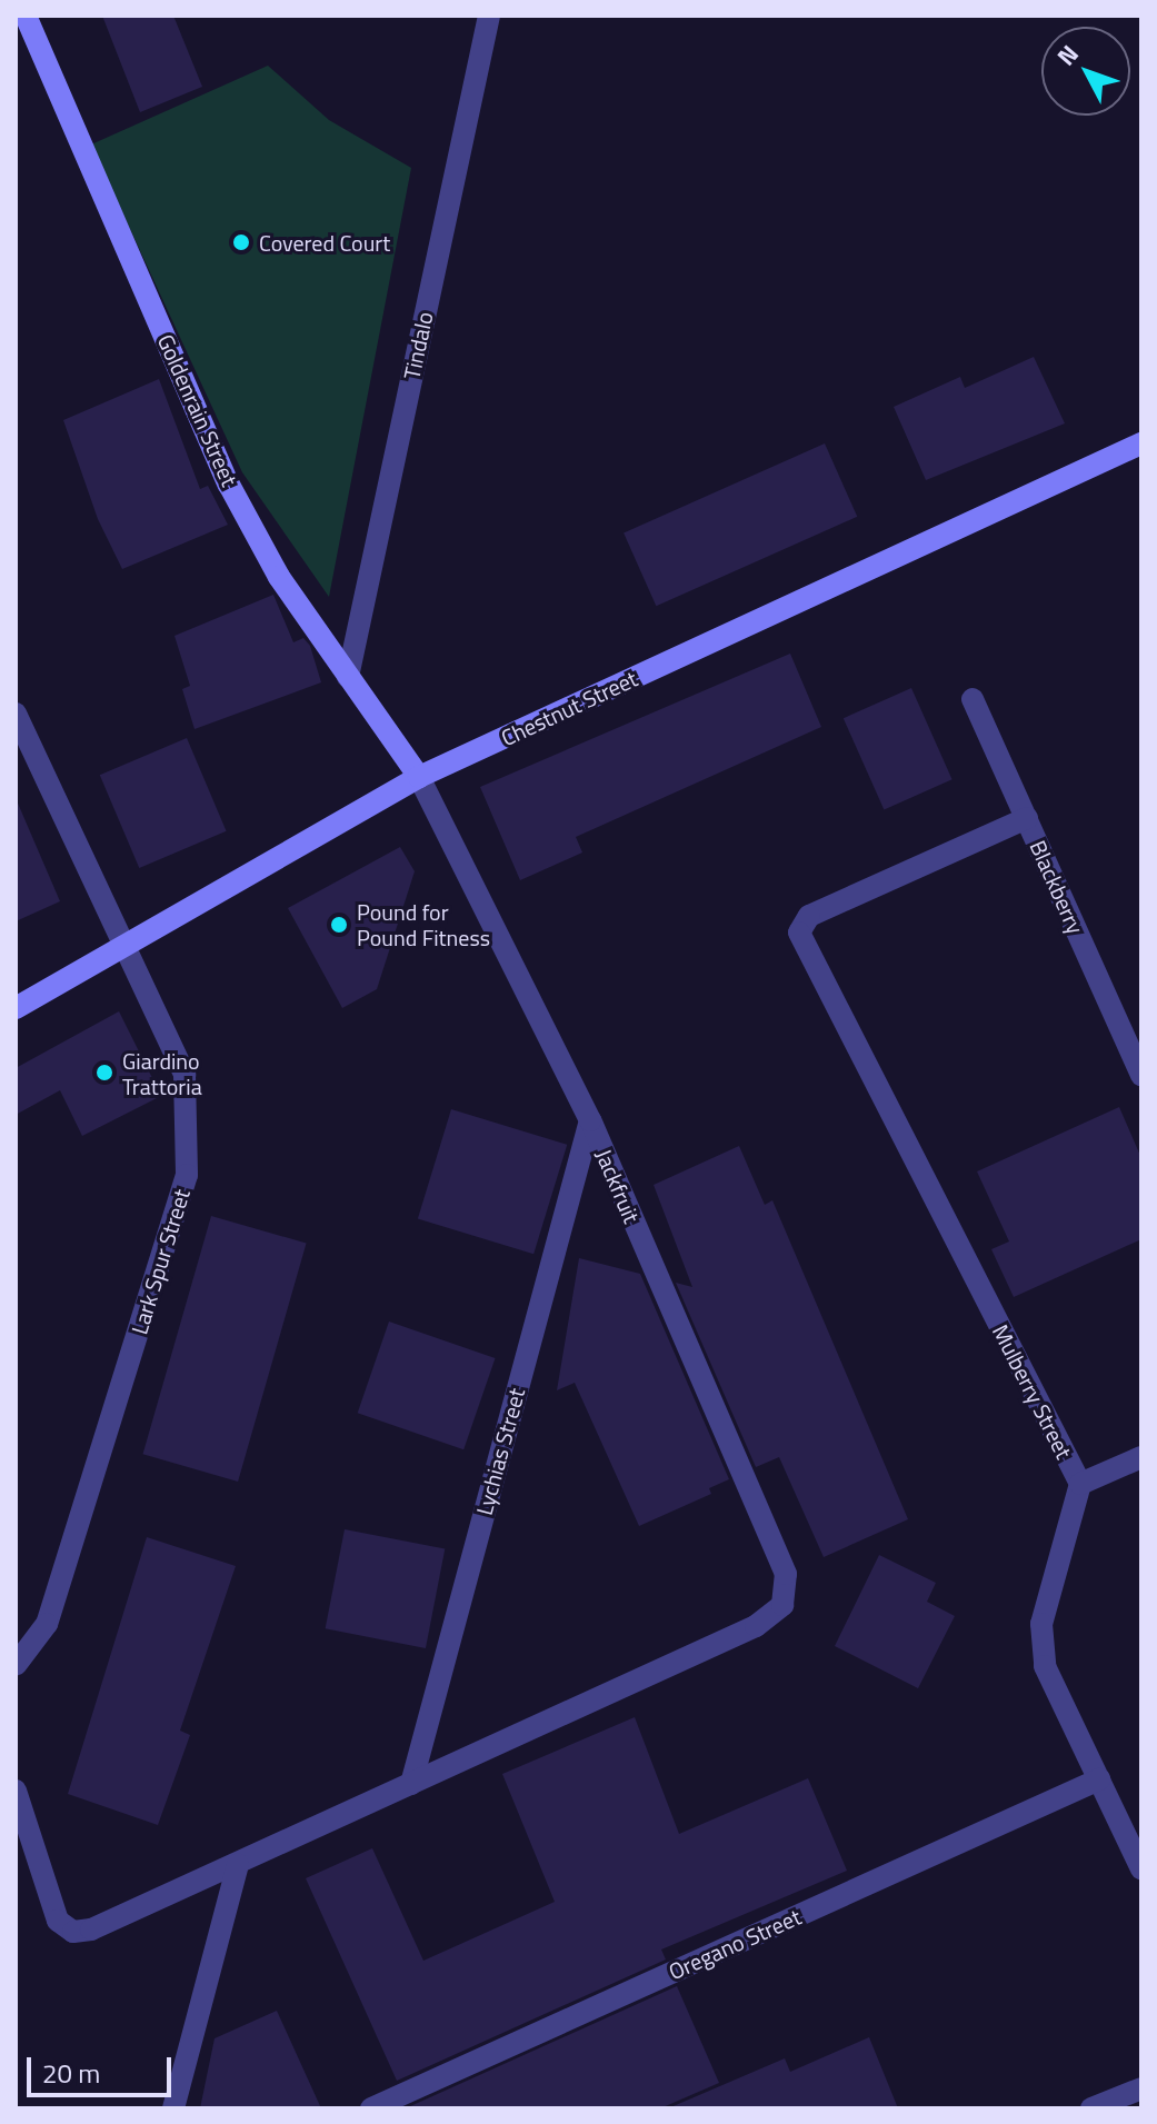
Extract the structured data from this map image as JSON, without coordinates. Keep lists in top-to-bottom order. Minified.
{"streets":{"street":["Tindalo","Goldenrain Street","Chestnut Street","Blackberry","Jackfruit","Lark Spur Street","Mulberry Street","Lychias Street","Oregano Street"]},"crossings":[["Tindalo","Goldenrain Street"],["Goldenrain Street","Chestnut Street"],["Goldenrain Street","Jackfruit"],["Chestnut Street","Jackfruit"],["Chestnut Street","Lark Spur Street"],["Blackberry","Mulberry Street"],["Jackfruit","Lychias Street"],["Mulberry Street","Oregano Street"]],"places":["Covered Court","Pound for Pound Fitness","Giardino Trattoria"],"scale_bar":"20 m","north":"top left"}
